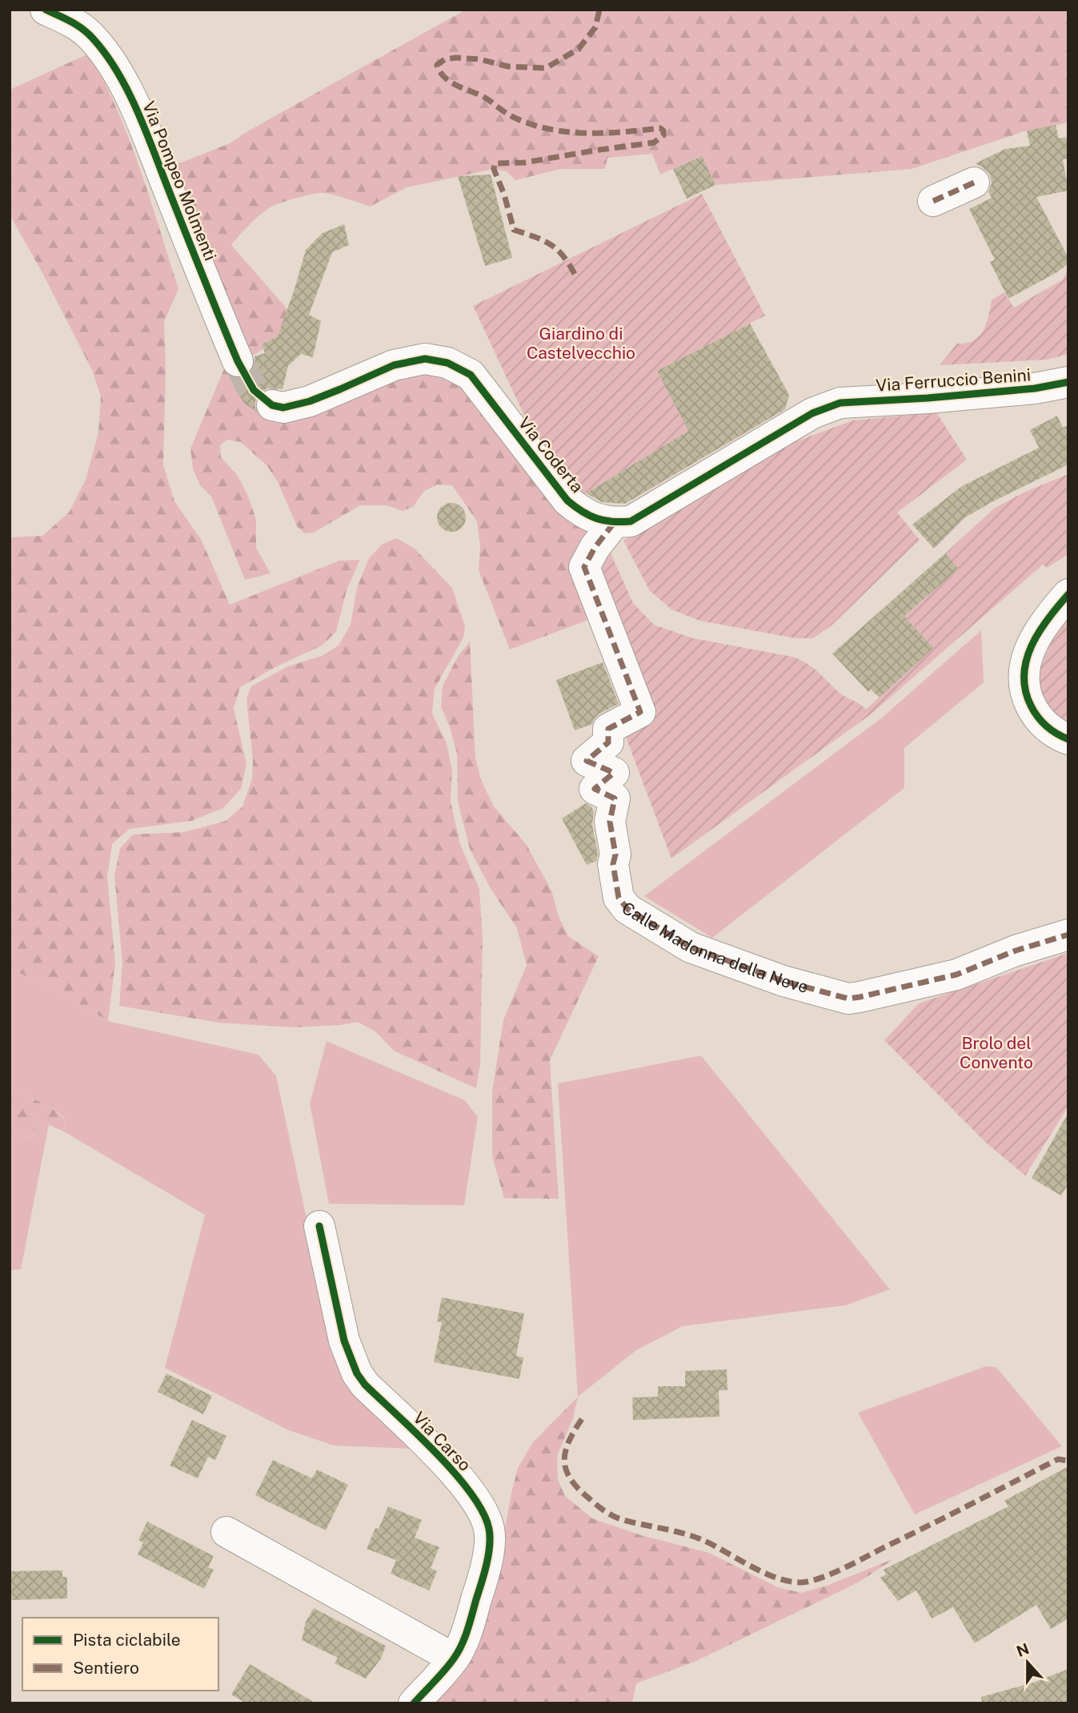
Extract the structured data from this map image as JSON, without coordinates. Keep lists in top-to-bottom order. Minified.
{"streets":{"street":["Via Pompeo Molmenti","Via Ferruccio Benini","Via Coderta","Calle Madonna della Neve","Via Carso"]},"crossings":[["Via Ferruccio Benini","Via Coderta"],["Via Ferruccio Benini","Calle Madonna della Neve"],["Via Coderta","Calle Madonna della Neve"]],"parks":["Giardino di Castelvecchio","Brolo del Convento"],"legend":["Pista ciclabile","Sentiero"],"north":"top"}
